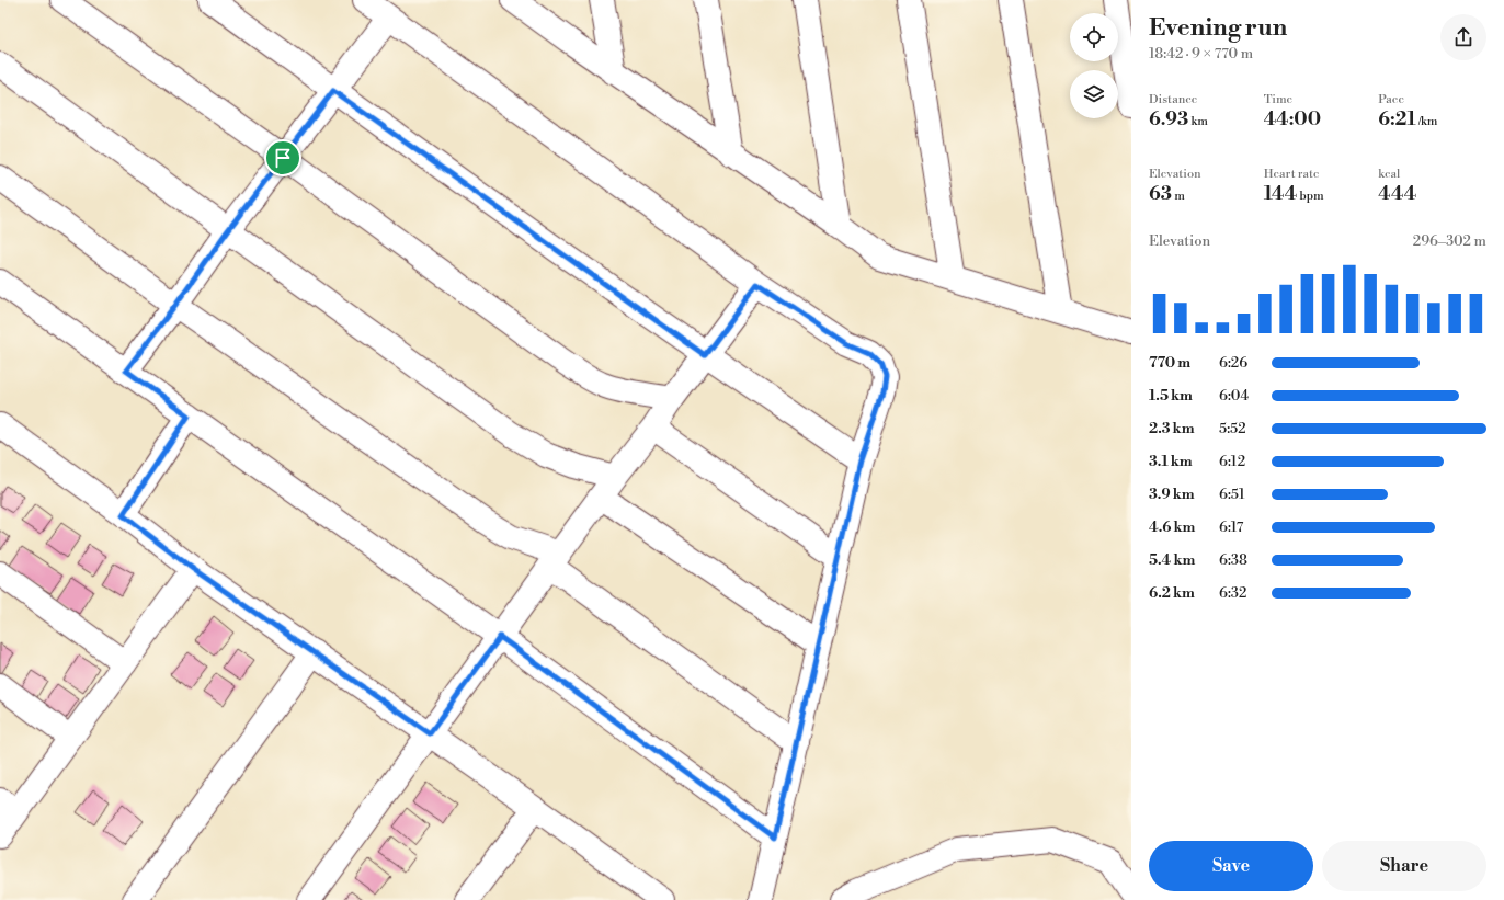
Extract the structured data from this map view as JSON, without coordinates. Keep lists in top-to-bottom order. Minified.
{"page":{"heading":["Evening run","18:42 · 9 × 770 m"],"stats":[["Distance","6.93 km"],["Time","44:00"],["Pace","6:21 /km"],["Elevation","63 m"],["Heart rate","144 bpm"],["kcal","444"]],"chart":["Elevation","296–302 m"],"list":[{"name":"770 m","note":"6:26"},{"name":"1.5 km","note":"6:04"},{"name":"2.3 km","note":"5:52"},{"name":"3.1 km","note":"6:12"},{"name":"3.9 km","note":"6:51"},{"name":"4.6 km","note":"6:17"},{"name":"5.4 km","note":"6:38"},{"name":"6.2 km","note":"6:32"}],"buttons":["Save","Share"]}}
